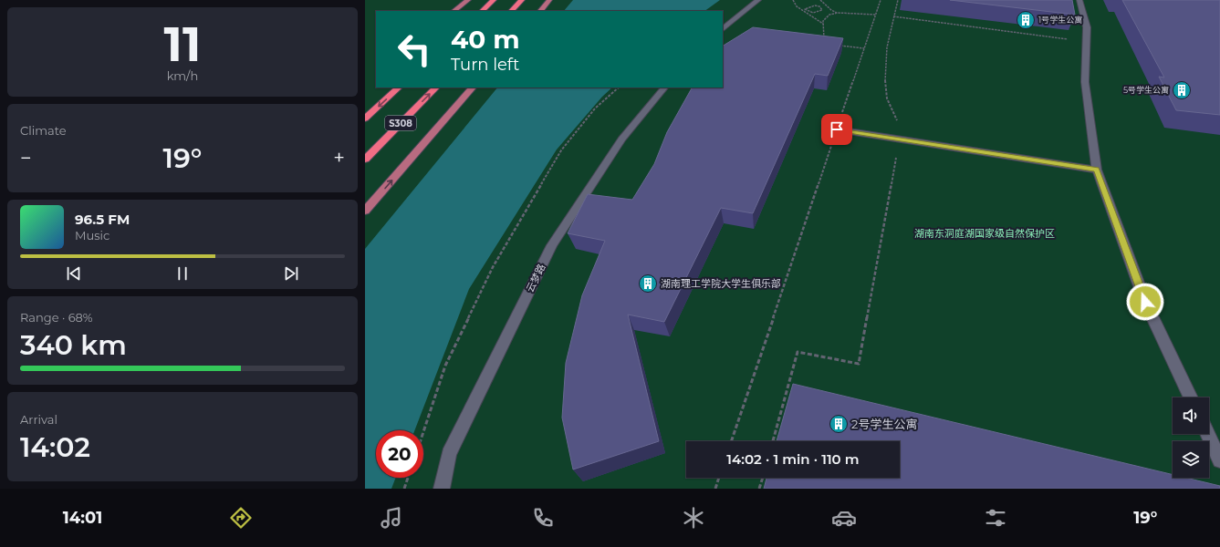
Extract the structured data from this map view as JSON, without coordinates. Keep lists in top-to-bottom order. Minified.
{"streets":{"highway":["S308"],"lane":["云梦路"]},"parks":["湖南东洞庭湖国家级自然保护区"],"places":{"building":["1号学生公寓","5号学生公寓","湖南理工学院大学生俱乐部","2号学生公寓"]},"page":{"tile":[["11","km/h"],"Climate",["Range · 68%","340 km"],["Arrival","14:02"]],"turn":["40 m","Turn left"],"heat":["−","19°","+"],"song":["96.5 FM","Music"],"limit":"20","trip":"14:02 · 1 min · 110 m","tabs":["14:01","19°"]}}
